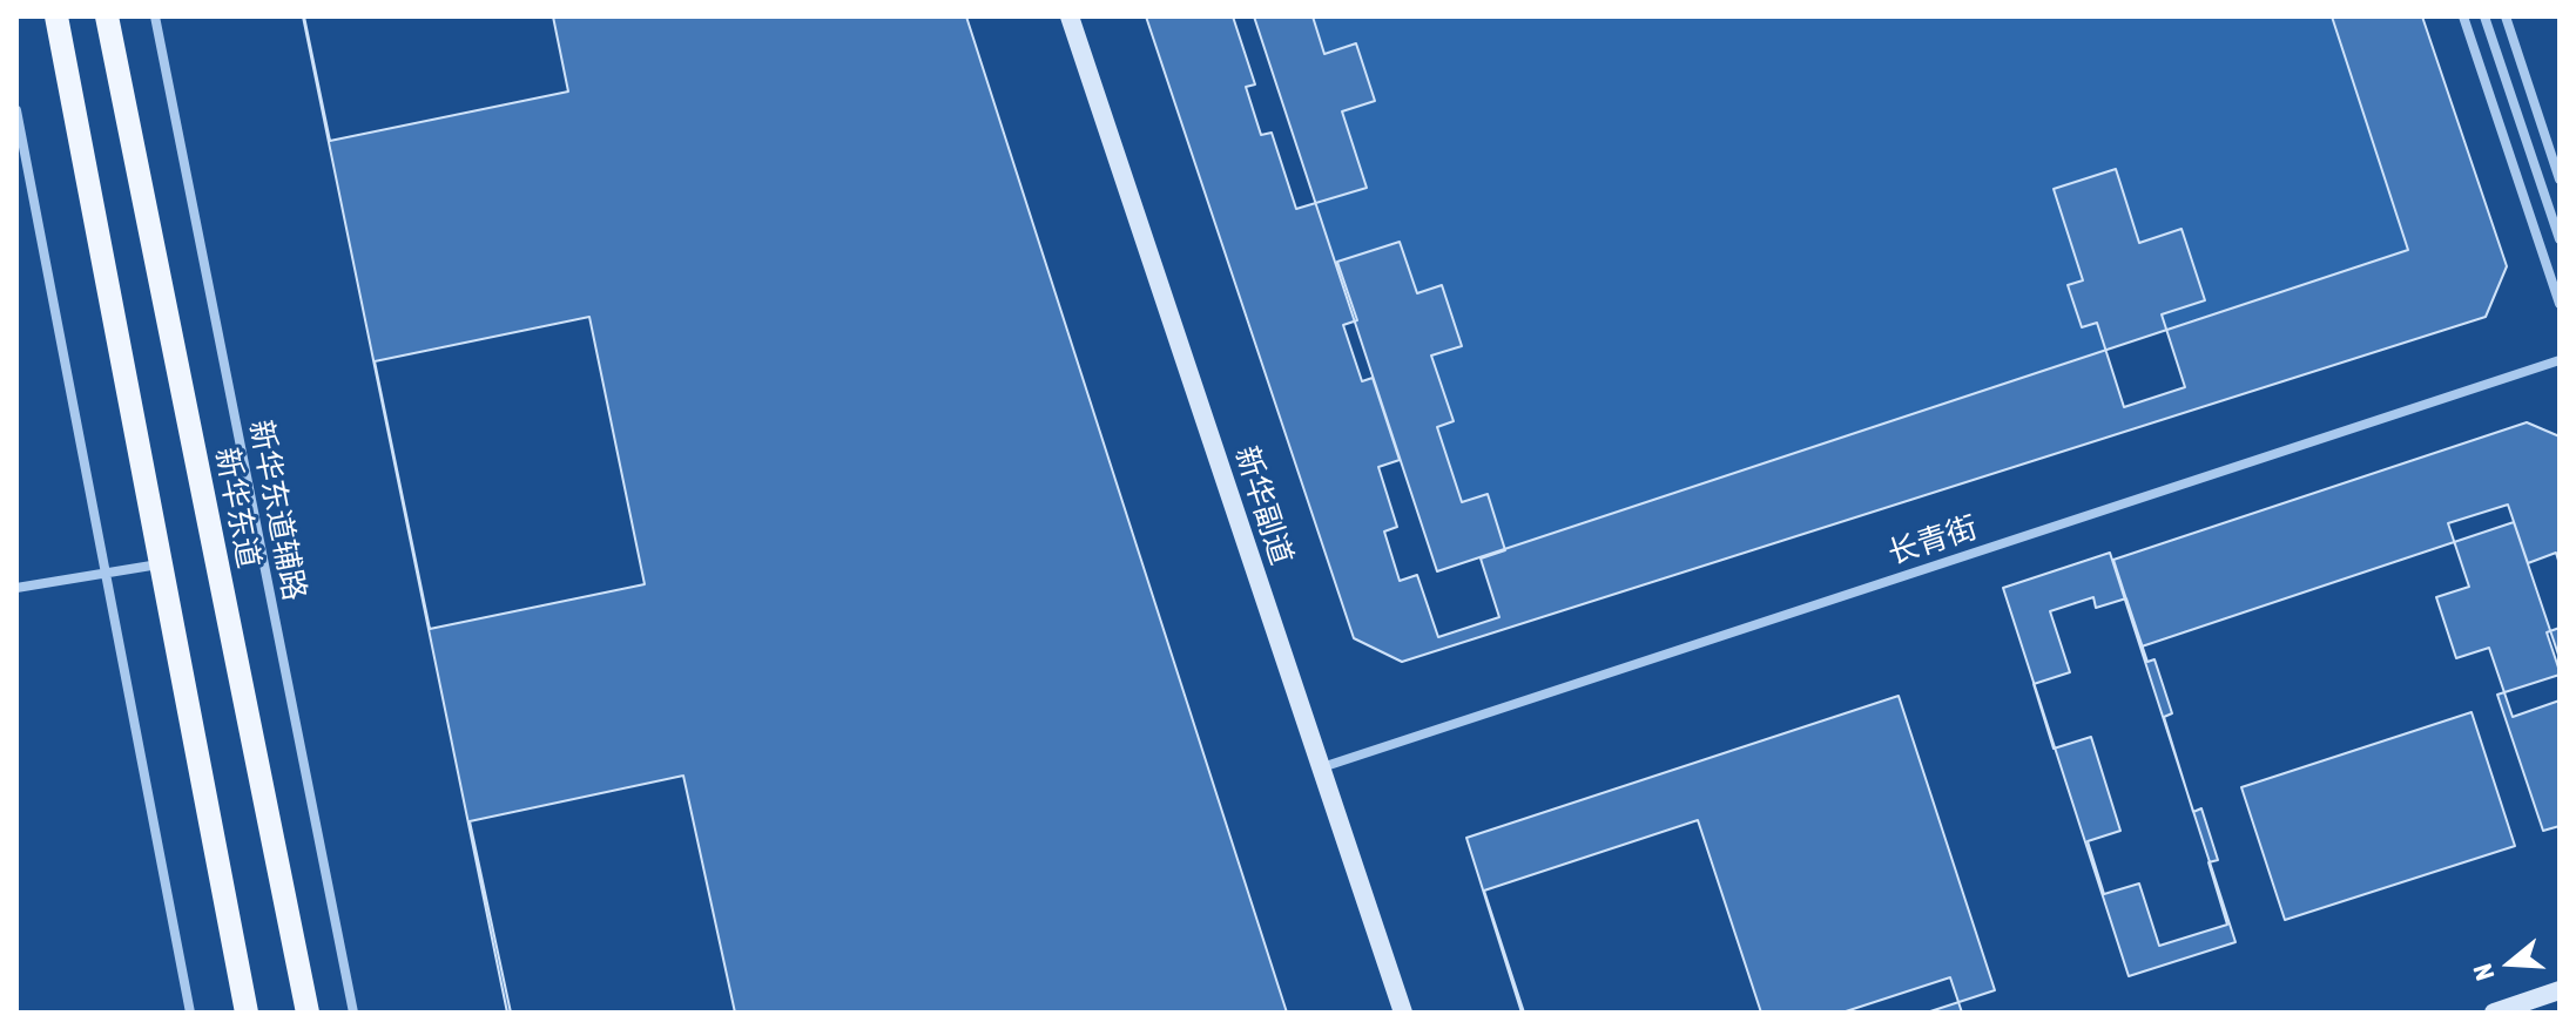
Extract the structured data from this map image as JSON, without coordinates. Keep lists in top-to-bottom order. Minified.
{"streets":{"main road":["新华东道"],"street":["新华副道","新华东道辅路","长青街"]},"crossings":[["新华副道","长青街"]],"north":"left"}
